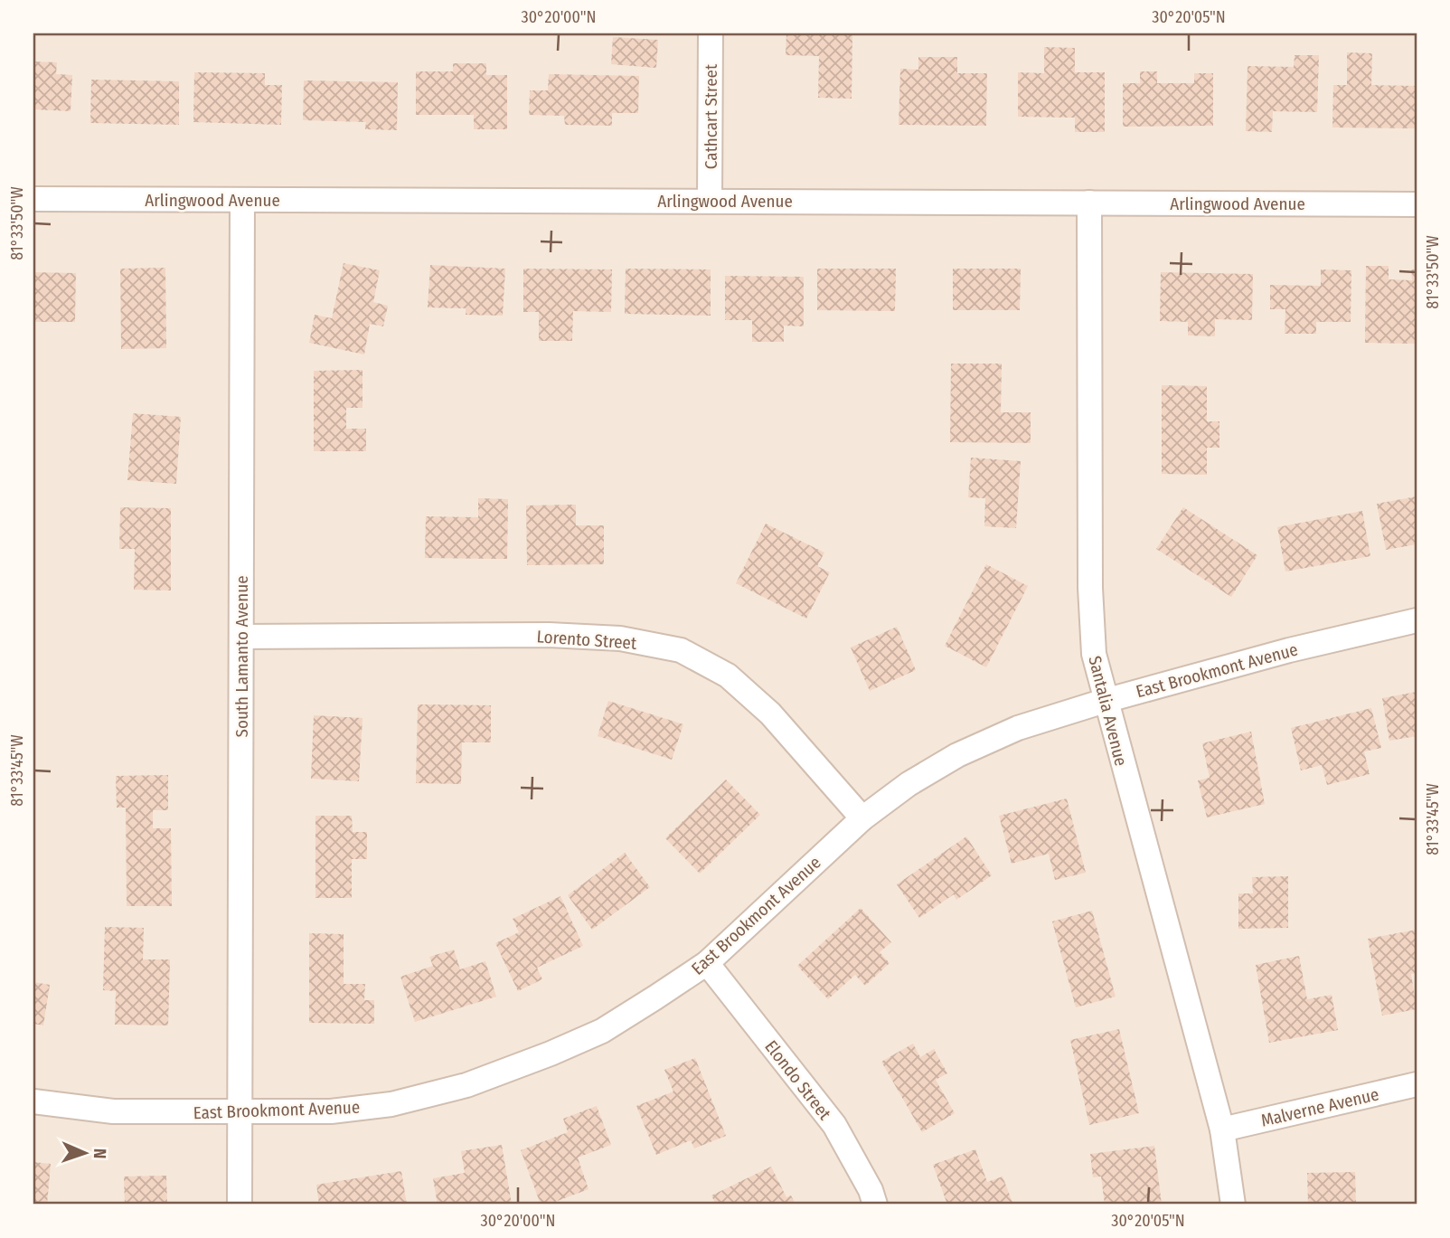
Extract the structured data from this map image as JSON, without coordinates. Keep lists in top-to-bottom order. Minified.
{"streets":{"street":["Cathcart Street","Arlingwood Avenue","Lorento Street","South Lamanto Avenue","East Brookmont Avenue","Santalia Avenue","Elondo Street","Malverne Avenue"]},"crossings":[["Cathcart Street","Arlingwood Avenue"],["Arlingwood Avenue","South Lamanto Avenue"],["Arlingwood Avenue","Santalia Avenue"],["Lorento Street","South Lamanto Avenue"],["Lorento Street","East Brookmont Avenue"],["South Lamanto Avenue","East Brookmont Avenue"],["East Brookmont Avenue","Santalia Avenue"],["East Brookmont Avenue","Elondo Street"],["Santalia Avenue","Malverne Avenue"]],"north":"right","coordinates":["30°20'00\"N","30°20'05\"N","81°33'50\"W","81°33'45\"W"]}
